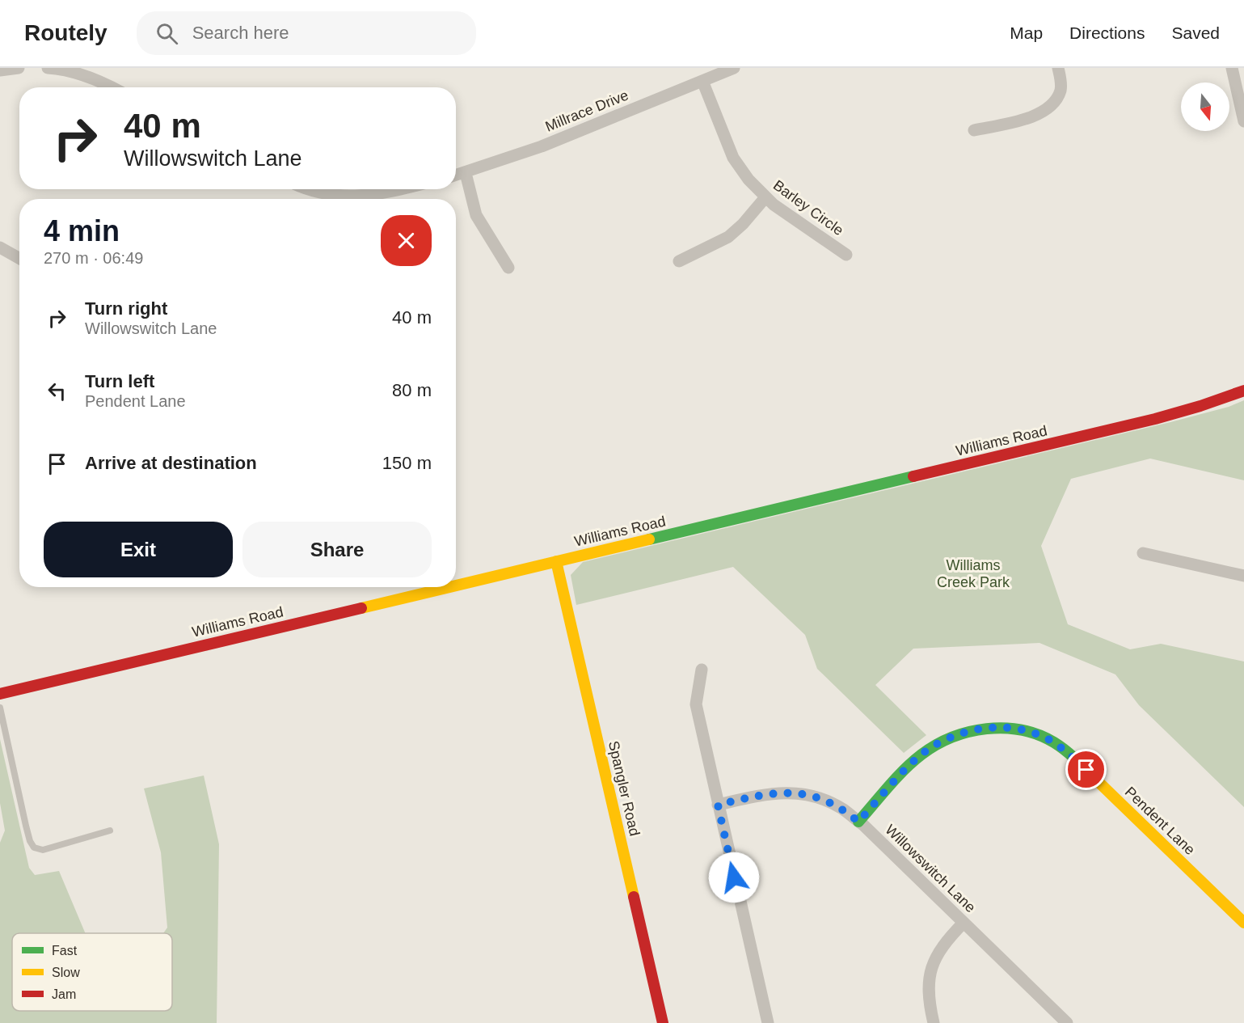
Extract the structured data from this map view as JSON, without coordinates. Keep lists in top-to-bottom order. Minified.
{"streets":{"main road":["Williams Road","Spangler Road","Pendent Lane"],"street":["Millrace Drive","Barley Circle","Willowswitch Lane"]},"crossings":[["Millrace Drive","Barley Circle"],["Williams Road","Spangler Road"],["Pendent Lane","Willowswitch Lane"]],"parks":["Williams Creek Park"],"legend":["Fast","Slow","Jam"],"north":"bottom","page":{"header":"Routely","search":"Search here","nav":["Map","Directions","Saved"],"turn":["40 m","Willowswitch Lane"],"heading":["4 min","270 m · 06:49"],"list":[{"name":"Turn right","note":"Willowswitch Lane","value":"40 m"},{"name":"Turn left","note":"Pendent Lane","value":"80 m"},{"name":"Arrive at destination","value":"150 m"}],"buttons":["Exit","Share"]}}
